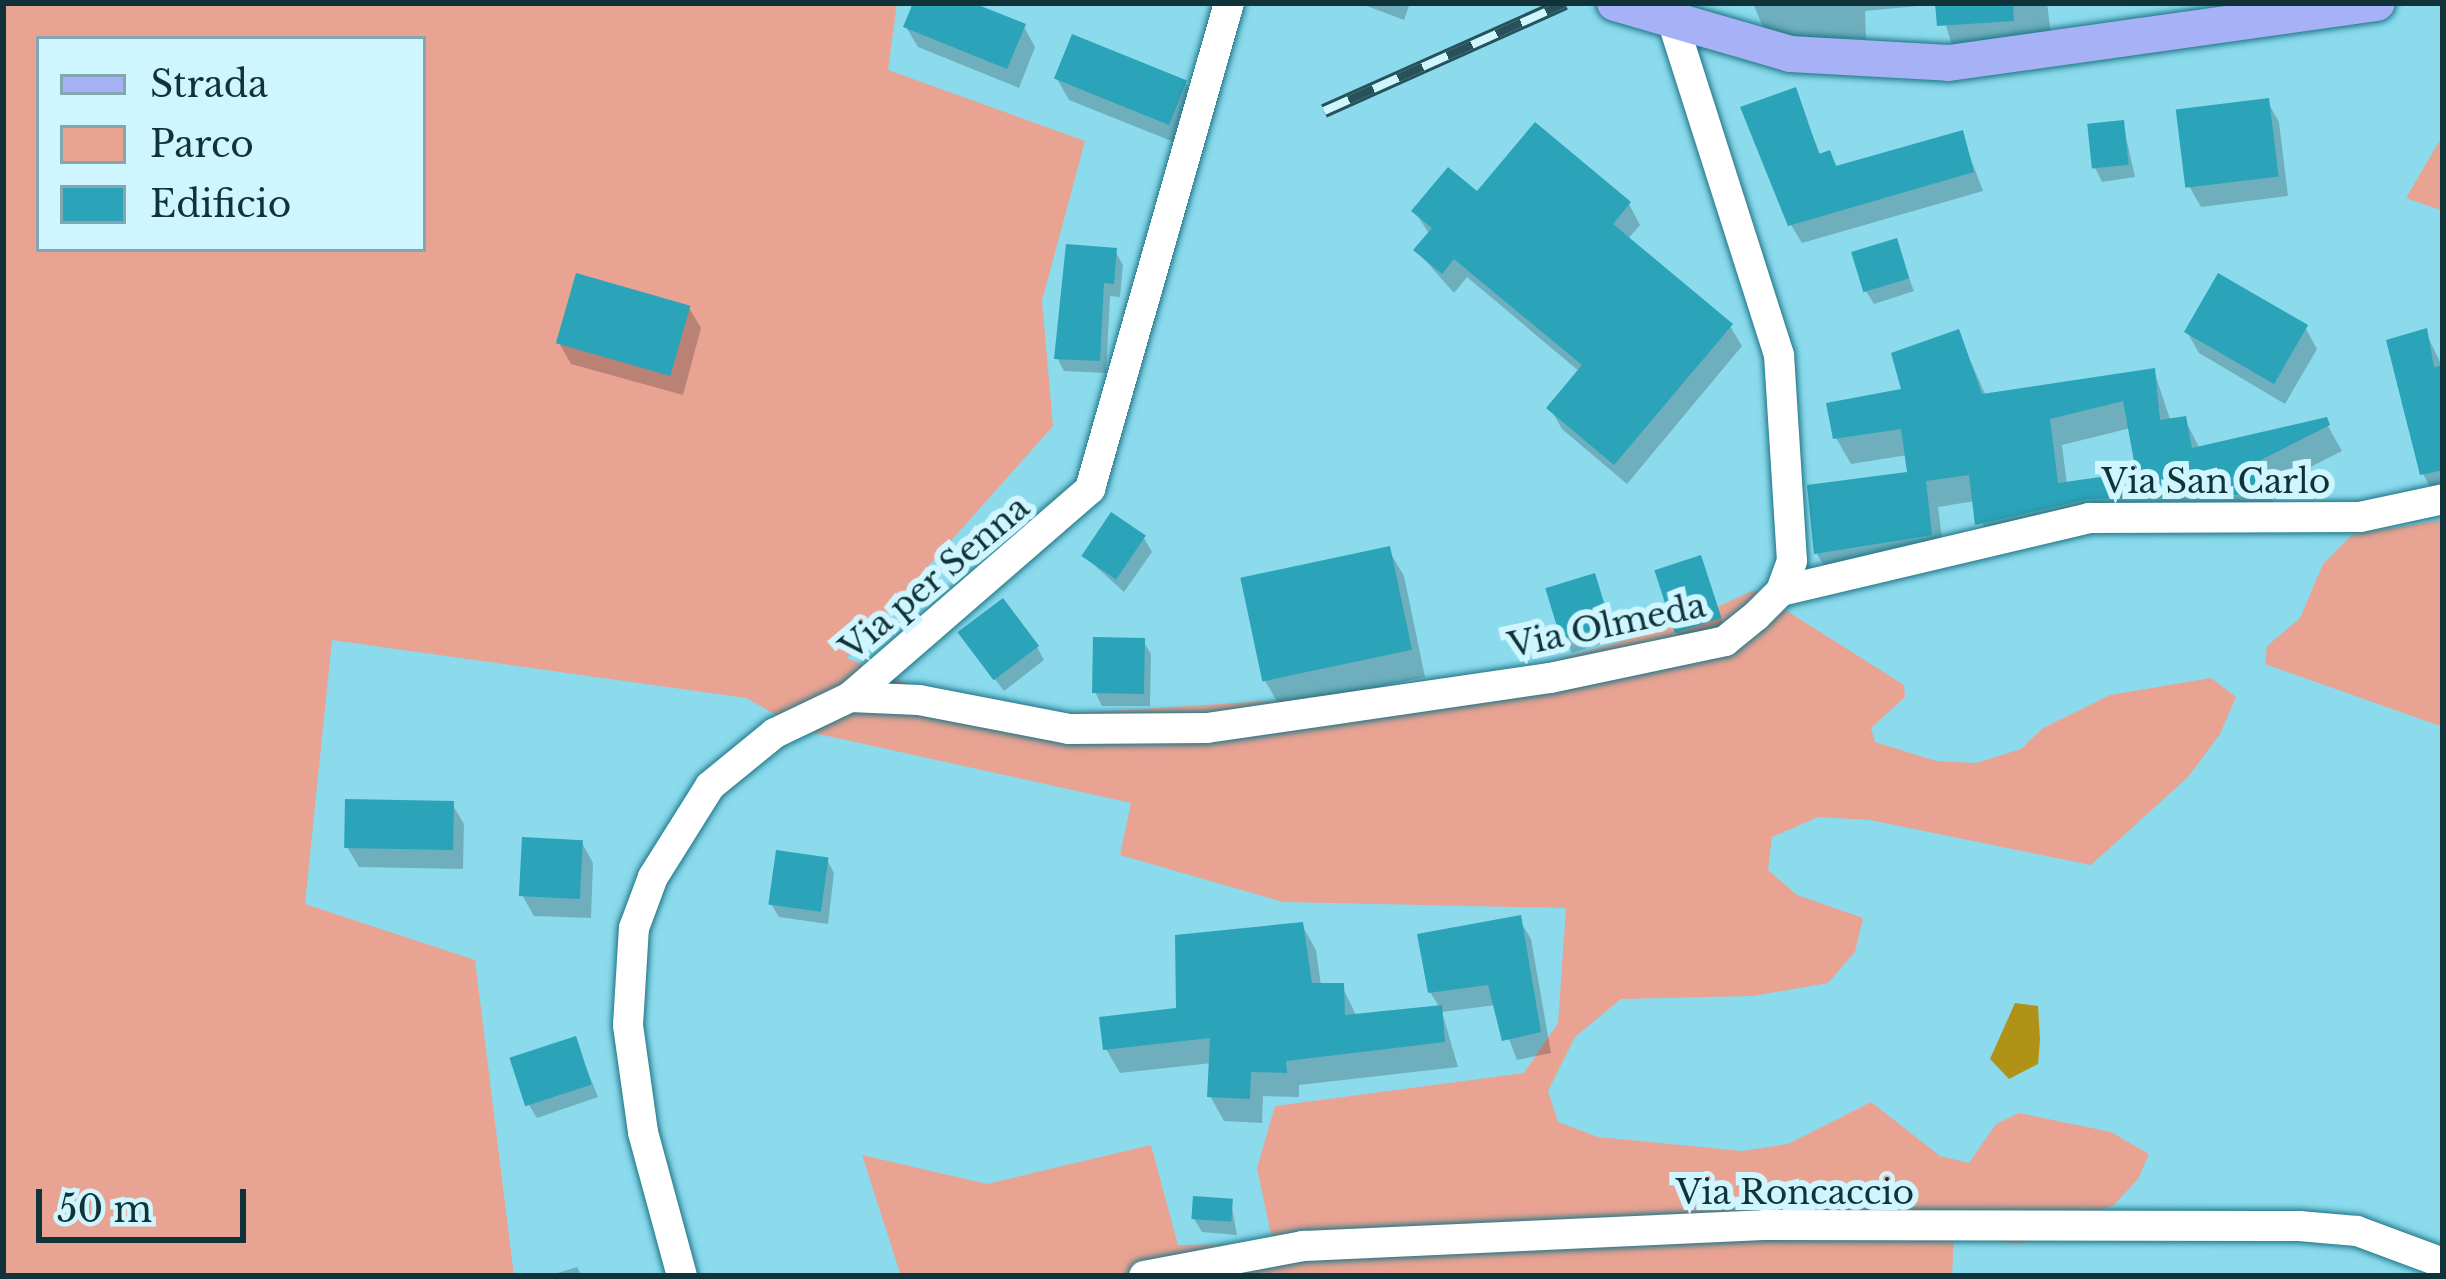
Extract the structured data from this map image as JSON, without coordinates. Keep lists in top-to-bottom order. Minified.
{"streets":{"street":["Via San Carlo","Via per Senna","Via Olmeda","Via Roncaccio"]},"crossings":[["Via San Carlo","Via Olmeda"],["Via per Senna","Via Olmeda"]],"legend":["Strada","Parco","Edificio"],"scale_bar":"50 m"}
